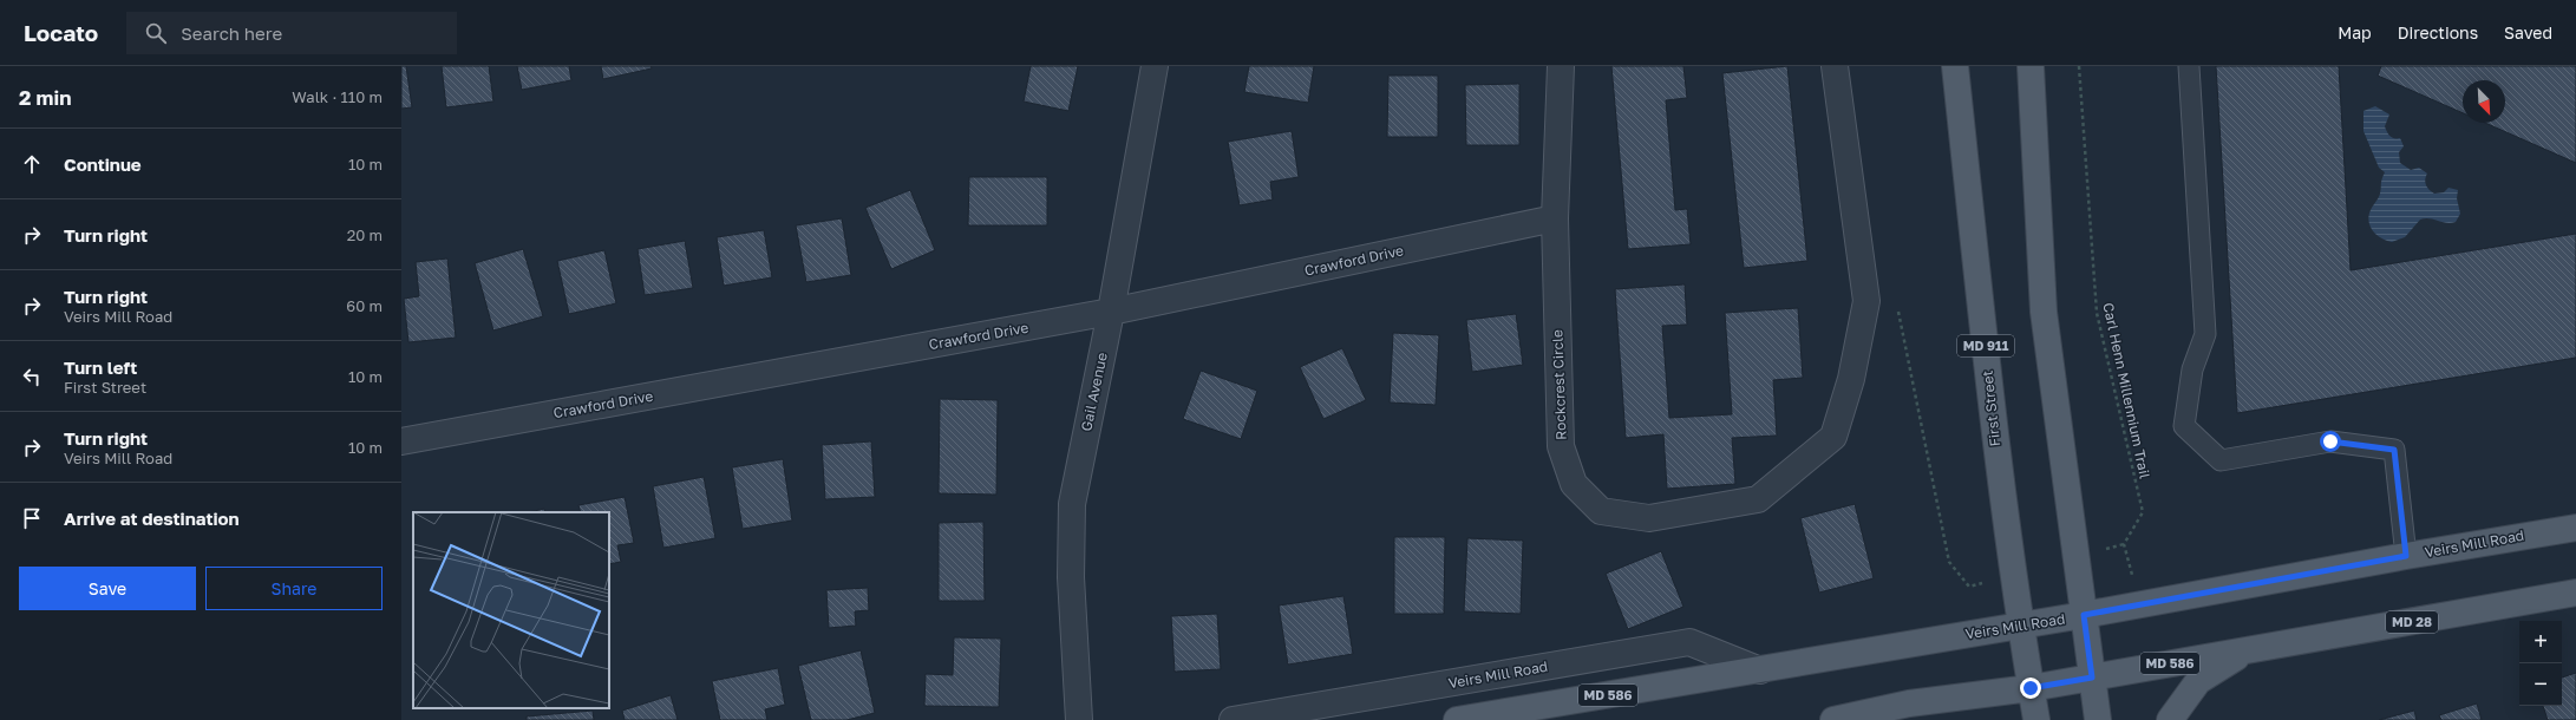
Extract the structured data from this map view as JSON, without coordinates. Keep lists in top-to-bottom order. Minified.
{"streets":{"main road":["MD 911","First Street","Veirs Mill Road","MD 28","MD 586"],"street":["Crawford Drive","Rockcrest Circle","Gail Avenue"],"path":["Carl Henn Millennium Trail"]},"crossings":[["Crawford Drive","Rockcrest Circle"],["Crawford Drive","Gail Avenue"],["First Street","Veirs Mill Road"],["First Street","MD 586"],["MD 28","MD 586"]],"north":"bottom right","page":{"header":"Locato","search":"Search here","nav":["Map","Directions","Saved"],"heading":["2 min","Walk · 110 m"],"list":[["Continue","10 m"],["Turn right","20 m"],["Turn right","Veirs Mill Road","60 m"],["Turn left","First Street","10 m"],["Turn right","Veirs Mill Road","10 m"],"Arrive at destination"],"buttons":["Save","Share"],"map_buttons":["+","−"]}}
